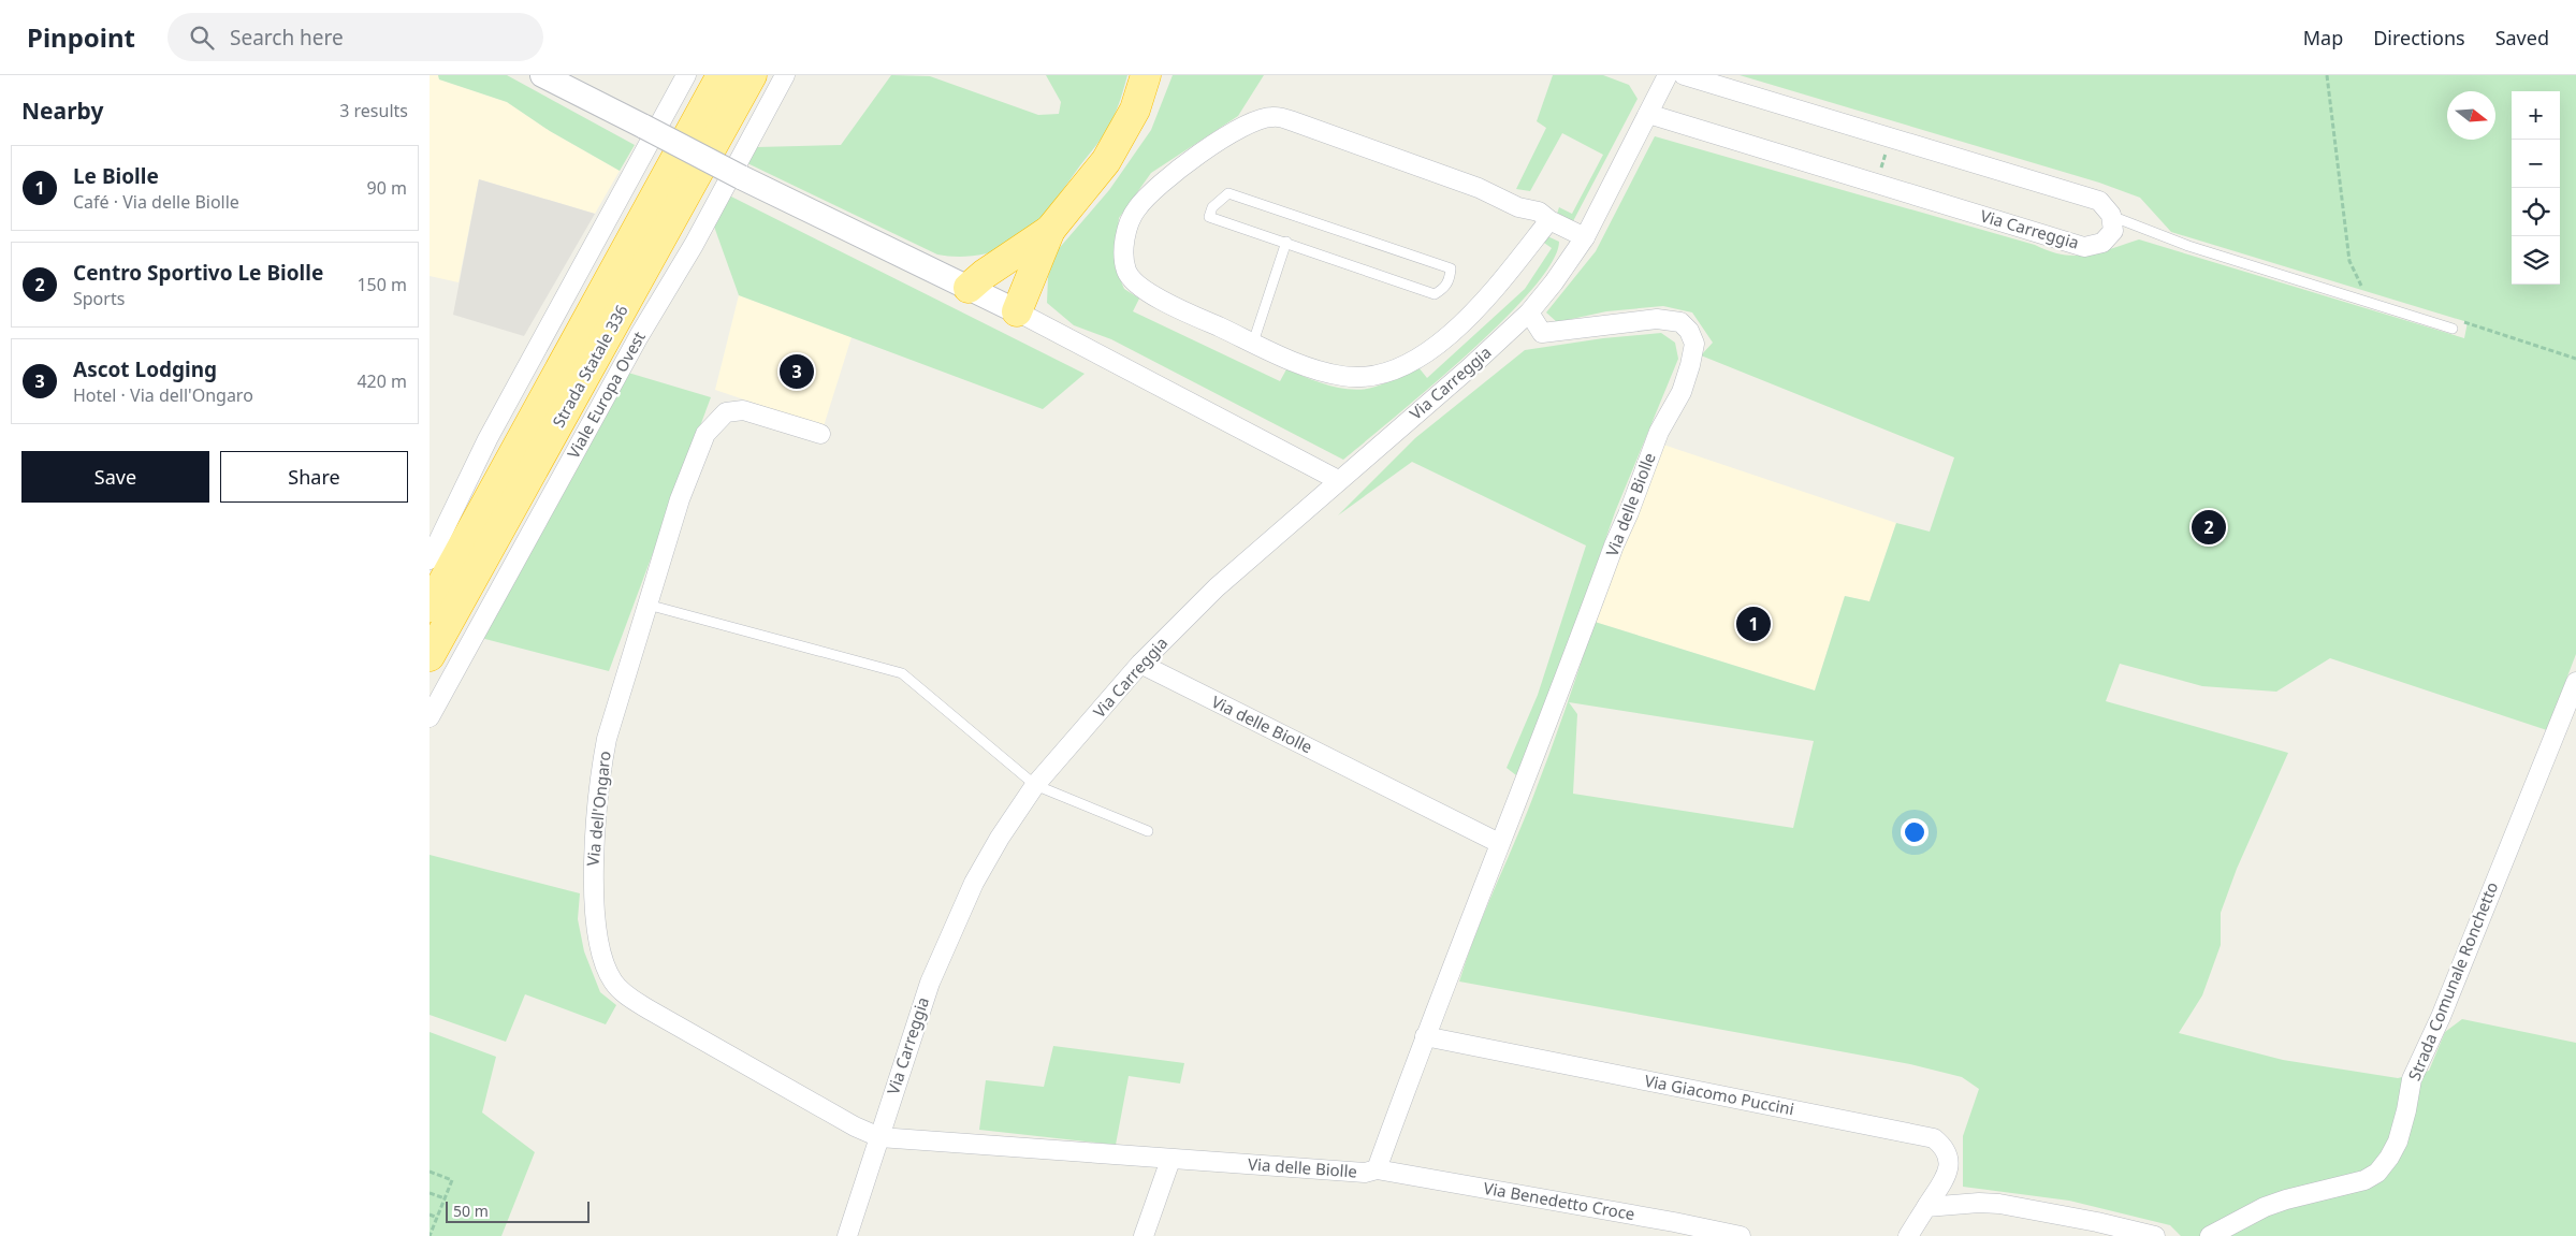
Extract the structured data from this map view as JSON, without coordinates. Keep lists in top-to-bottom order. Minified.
{"streets":{"highway":["Strada Statale 336"],"street":["Via Carreggia","Viale Europa Ovest","Via delle Biolle","Via dell'Ongaro","Strada Comunale Ronchetto","Via Giacomo Puccini","Via Benedetto Croce"]},"crossings":[["Via Carreggia","Via delle Biolle"],["Via Carreggia","Via dell'Ongaro"],["Via delle Biolle","Via dell'Ongaro"],["Via delle Biolle","Via Giacomo Puccini"],["Via delle Biolle","Via Benedetto Croce"]],"scale_bar":"50 m","north":"right","page":{"header":"Pinpoint","search":"Search here","nav":["Map","Directions","Saved"],"heading":["Nearby","3 results"],"map_buttons":["+","−"],"list":[{"mark":"1","name":"Le Biolle","note":"Café · Via delle Biolle","value":"90 m"},{"mark":"2","name":"Centro Sportivo Le Biolle","note":"Sports","value":"150 m"},{"mark":"3","name":"Ascot Lodging","note":"Hotel · Via dell'Ongaro","value":"420 m"}],"pins":["3","2","1"],"buttons":["Save","Share"],"scale":"50 m"}}
